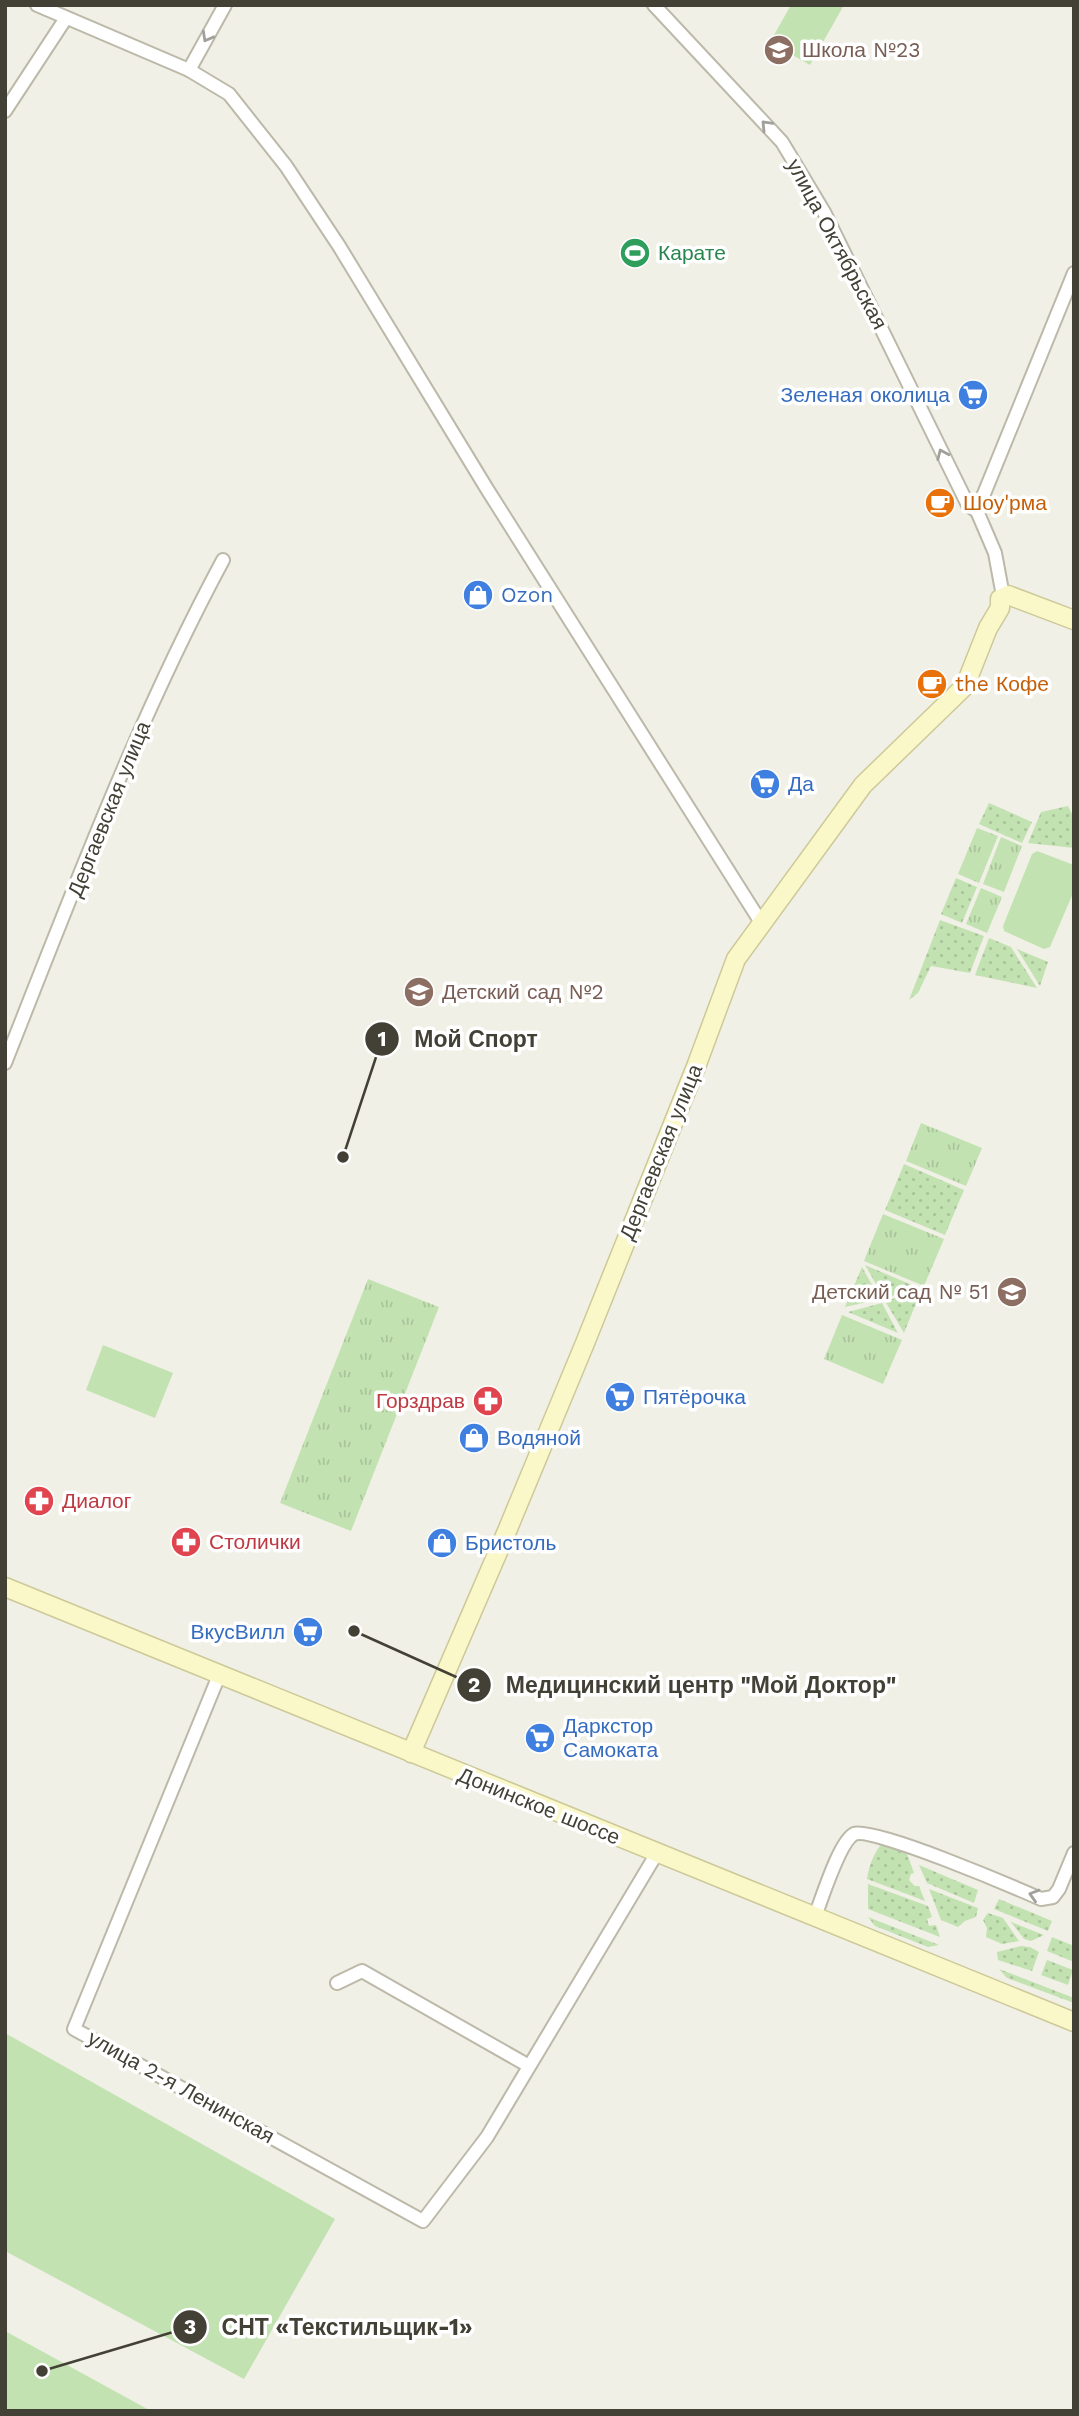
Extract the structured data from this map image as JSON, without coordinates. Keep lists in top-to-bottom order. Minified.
{"streets":{"street":["улица Октябрьская","Дергаевская улица","Донинское шоссе","улица 2-я Ленинская"]},"crossings":[["улица Октябрьская","Дергаевская улица"],["Дергаевская улица","Донинское шоссе"],["Донинское шоссе","улица 2-я Ленинская"]],"one_way":["улица Октябрьская"],"places":{"school or university":["Школа №23","Детский сад №2","Детский сад № 51"],"sports":["Карате"],"supermarket":["Зеленая околица","Да","Пятёрочка","ВкусВилл","Даркстор Самоката"],"cafe":["Шоу'рма","the Кофе"],"shop":["Ozon","Водяной","Бристоль"],"other":["Мой Спорт","Медицинский центр \"Мой Доктор\"","СНТ «Текстильщик-1»"],"pharmacy":["Горздрав","Диалог","Столички"]}}
